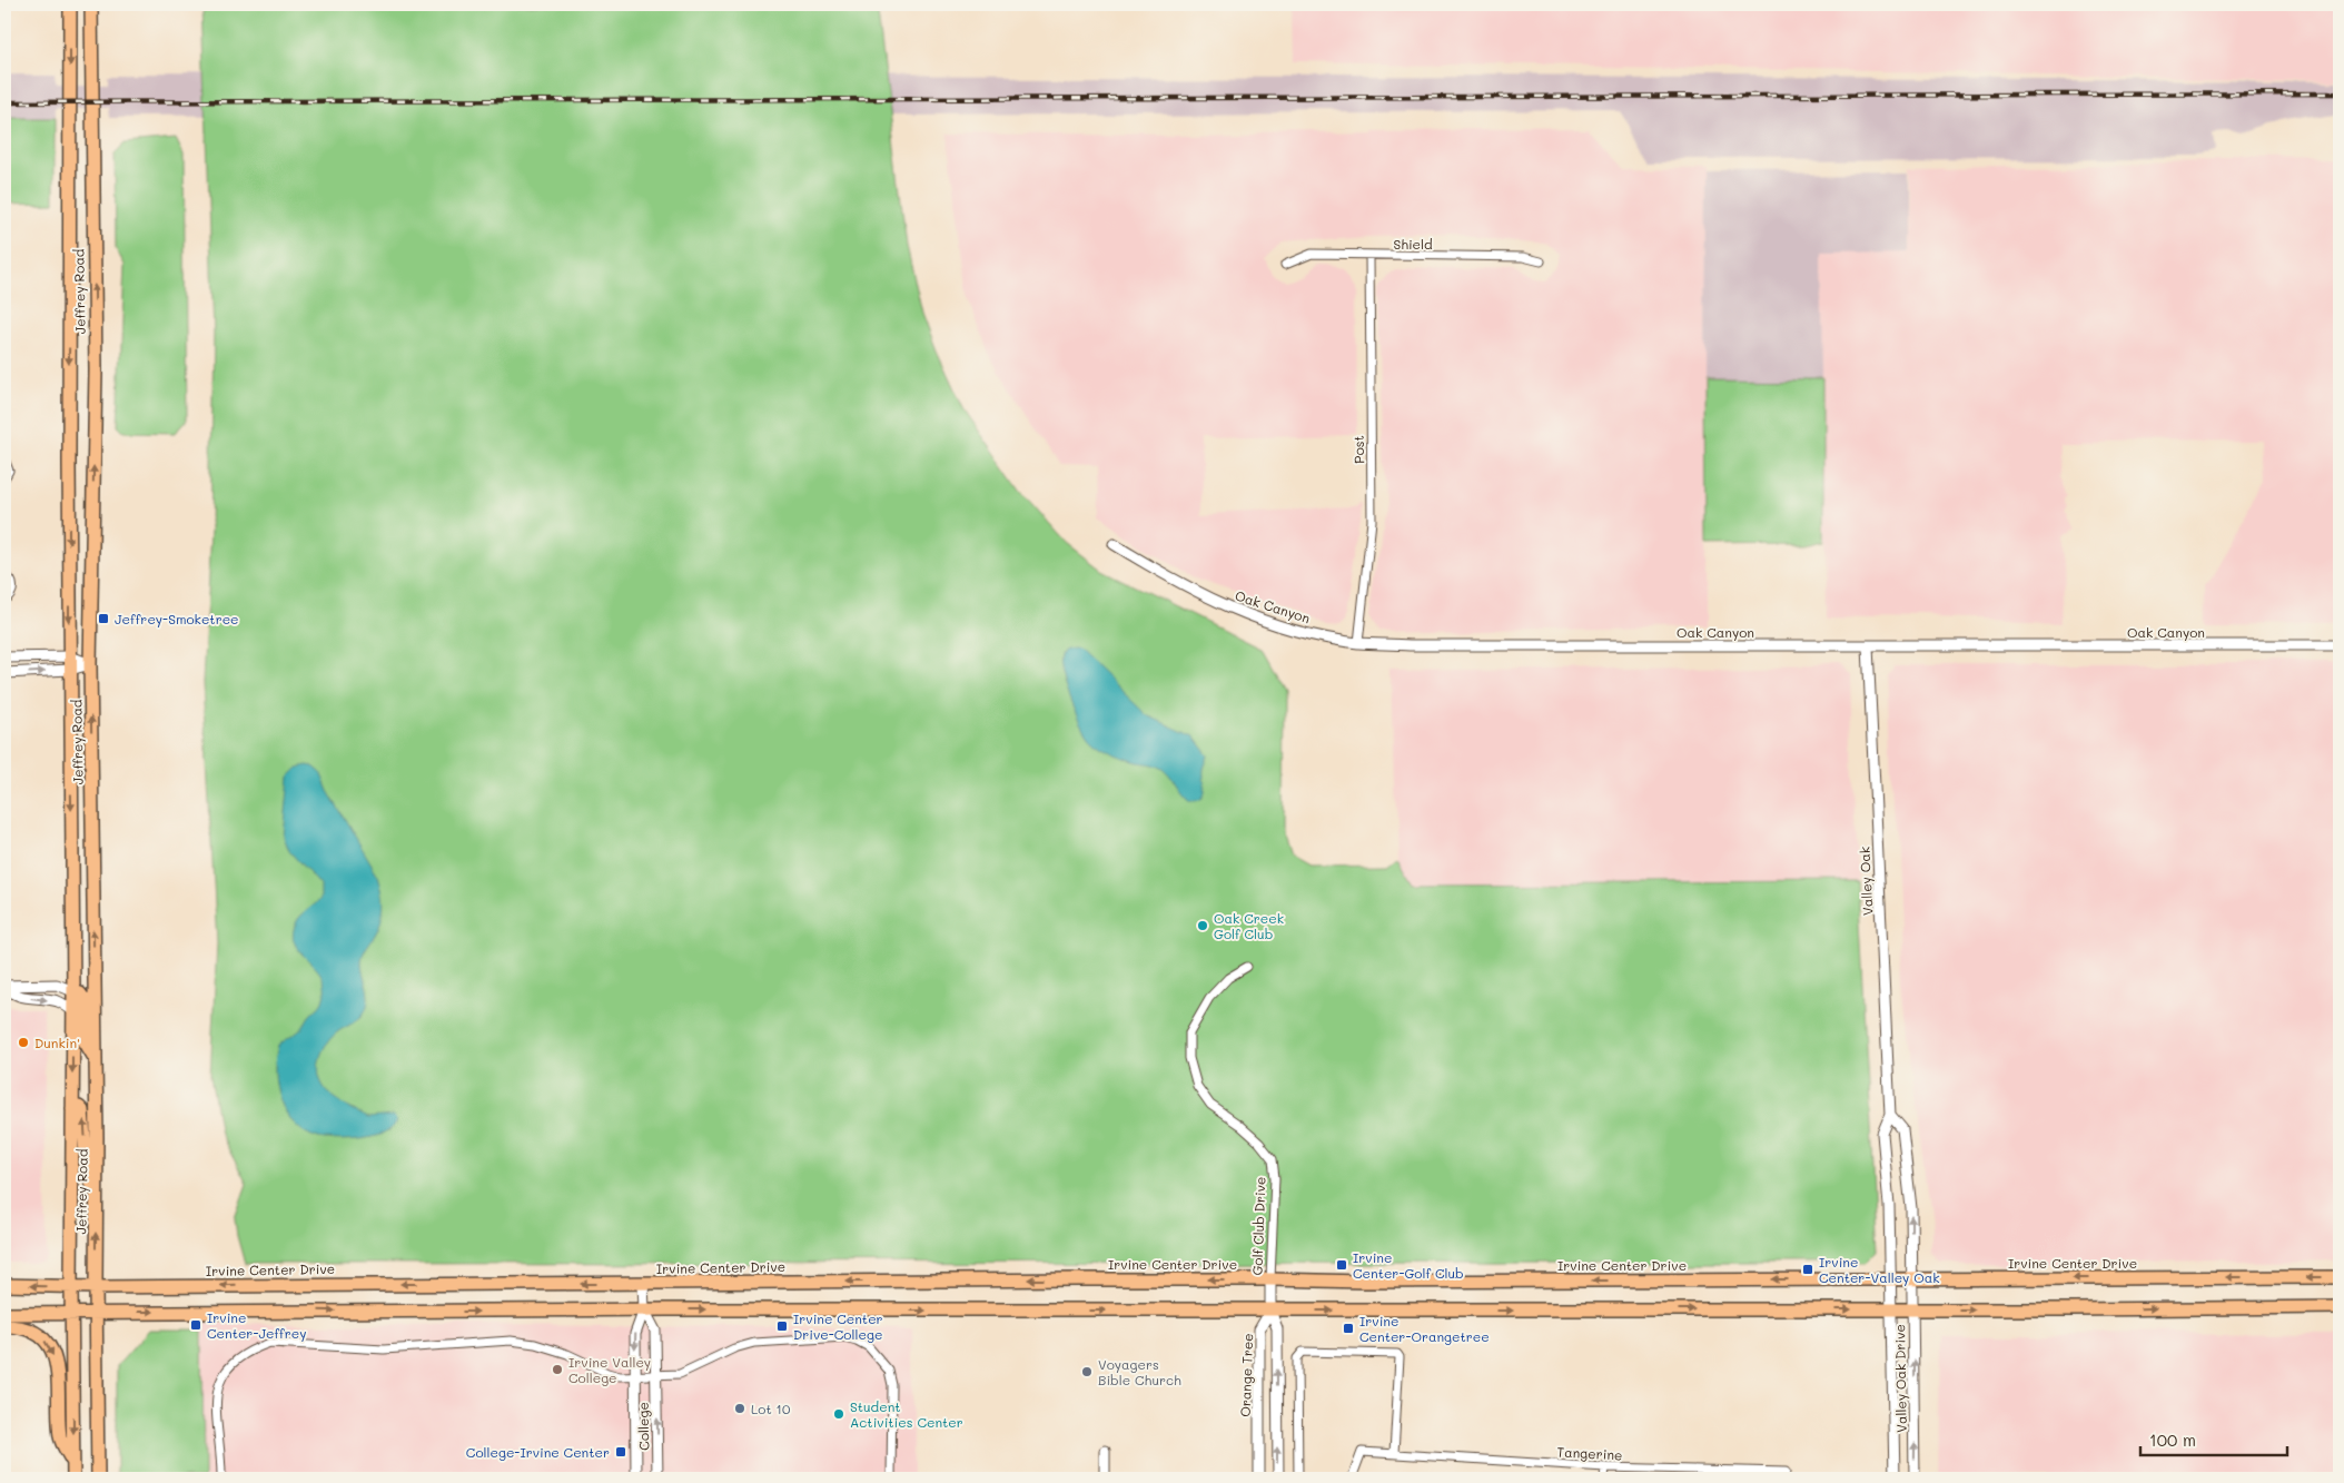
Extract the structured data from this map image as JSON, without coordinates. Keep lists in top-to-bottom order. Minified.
{"streets":{"main road":["Jeffrey Road","Irvine Center Drive"],"street":["Shield","Post","Oak Canyon","Valley Oak","Golf Club Drive","Orange Tree","Valley Oak Drive","College","Tangerine"]},"crossings":[["Shield","Post"],["Jeffrey Road","Irvine Center Drive"],["Post","Oak Canyon"],["Oak Canyon","Valley Oak"],["Valley Oak","Irvine Center Drive"],["Valley Oak","Valley Oak Drive"],["Golf Club Drive","Irvine Center Drive"],["Golf Club Drive","Orange Tree"],["Irvine Center Drive","Valley Oak Drive"],["Irvine Center Drive","College"]],"places":{"transit":["Jeffrey-Smoketree","Irvine Center-Golf Club","Irvine Center-Valley Oak","Irvine Center-Jeffrey","Irvine Center Drive-College","Irvine Center-Orangetree","College-Irvine Center"],"other":["Oak Creek Golf Club","Dunkin'","Irvine Valley College","Voyagers Bible Church","Lot 10","Student Activities Center"]},"scale_bar":"100 m"}
